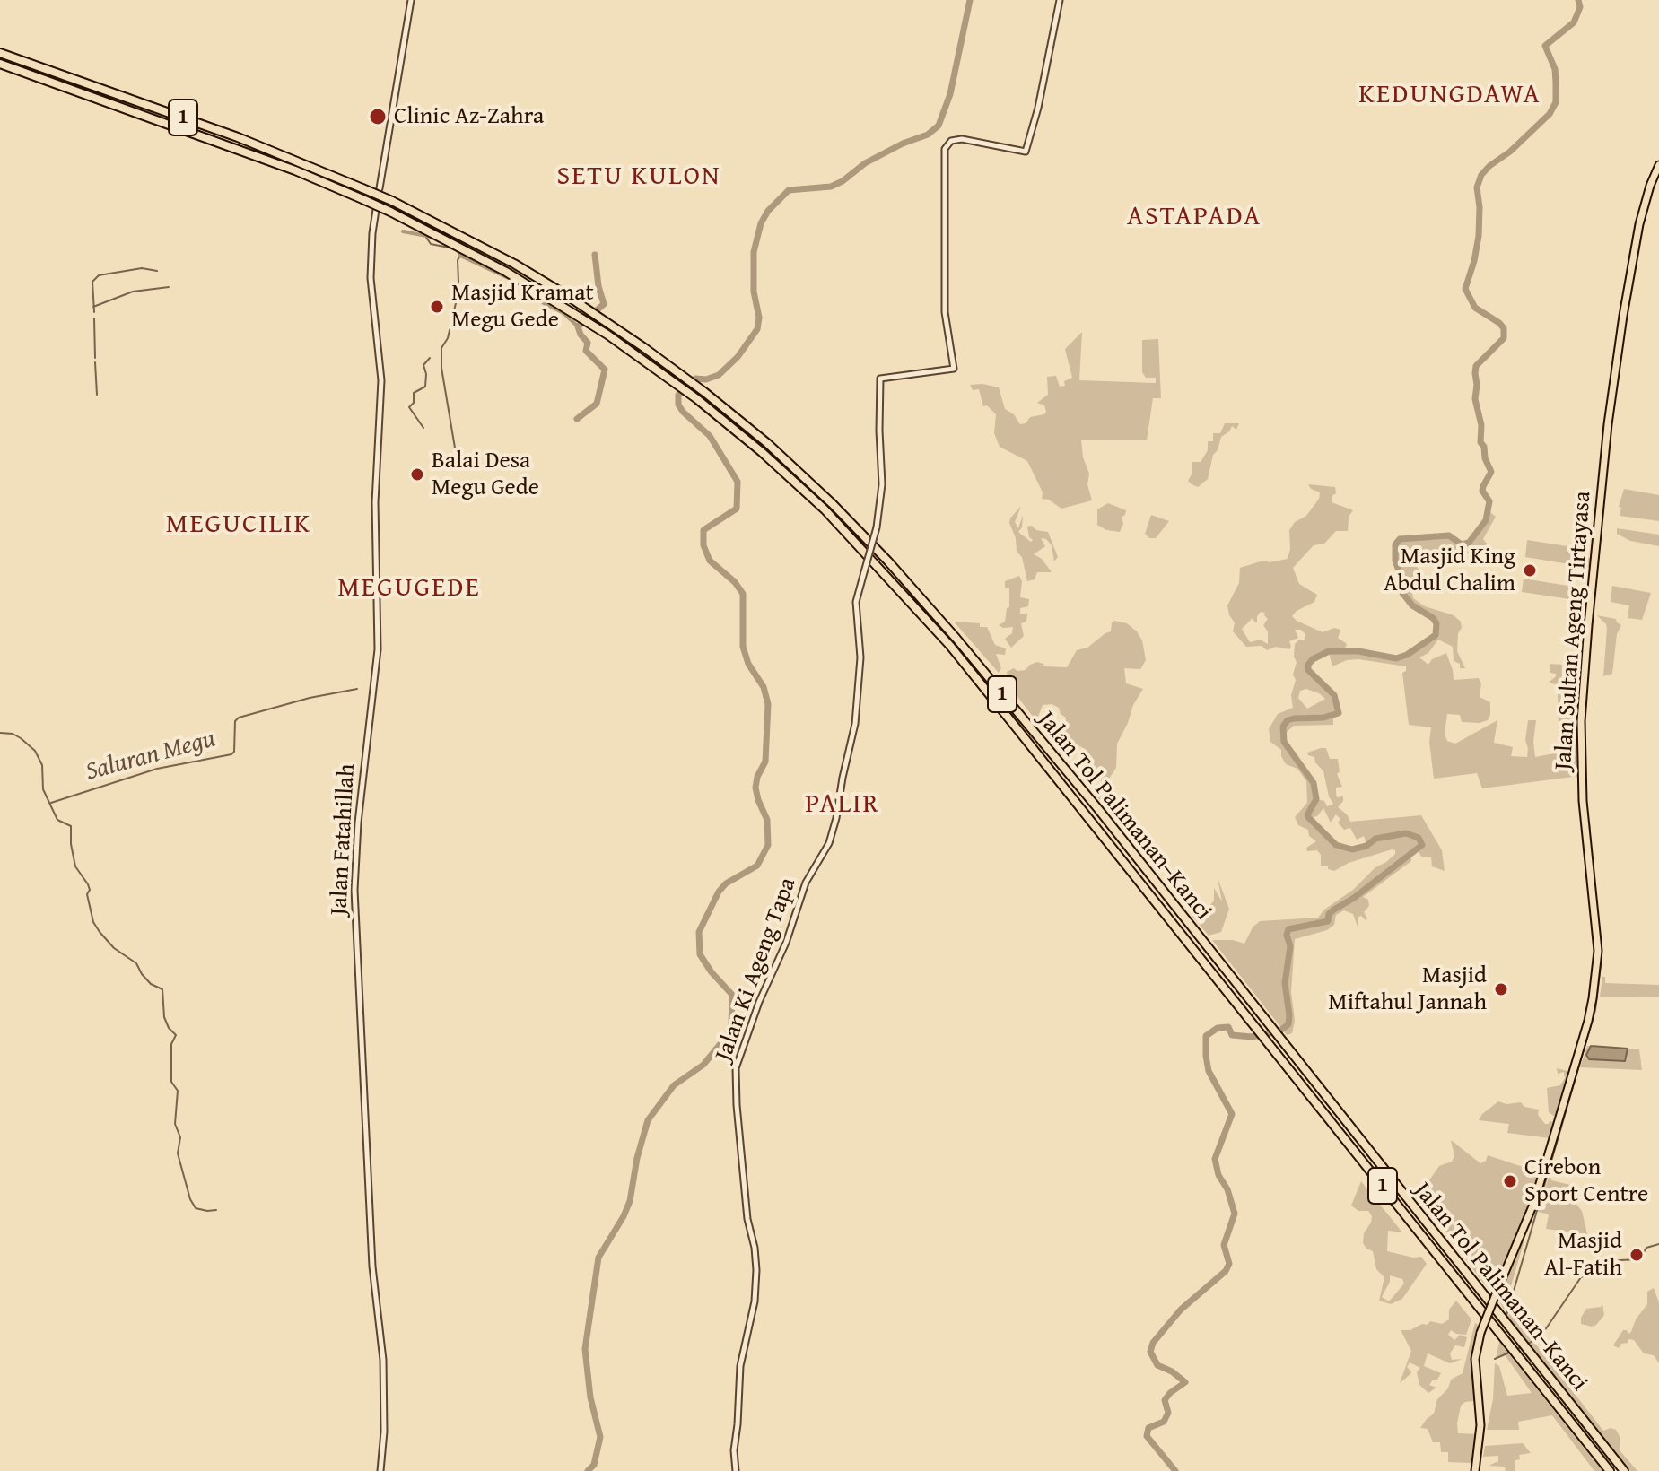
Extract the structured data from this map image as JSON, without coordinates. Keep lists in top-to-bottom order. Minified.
{"streets":{"highway":["1","Jalan Tol Palimanan–Kanci"],"main road":["Jalan Sultan Ageng Tirtayasa"],"street":["Jalan Fatahillah","Jalan Ki Ageng Tapa"]},"districts":["KEDUNGDAWA","SETU KULON","ASTAPADA","MEGUCILIK","MEGUGEDE","PALIR"],"water":["Saluran Megu"],"places":["Clinic Az-Zahra","Masjid Kramat Megu Gede","Balai Desa Megu Gede","Masjid King Abdul Chalim","Masjid Miftahul Jannah","Cirebon Sport Centre","Masjid Al-Fatih"]}
